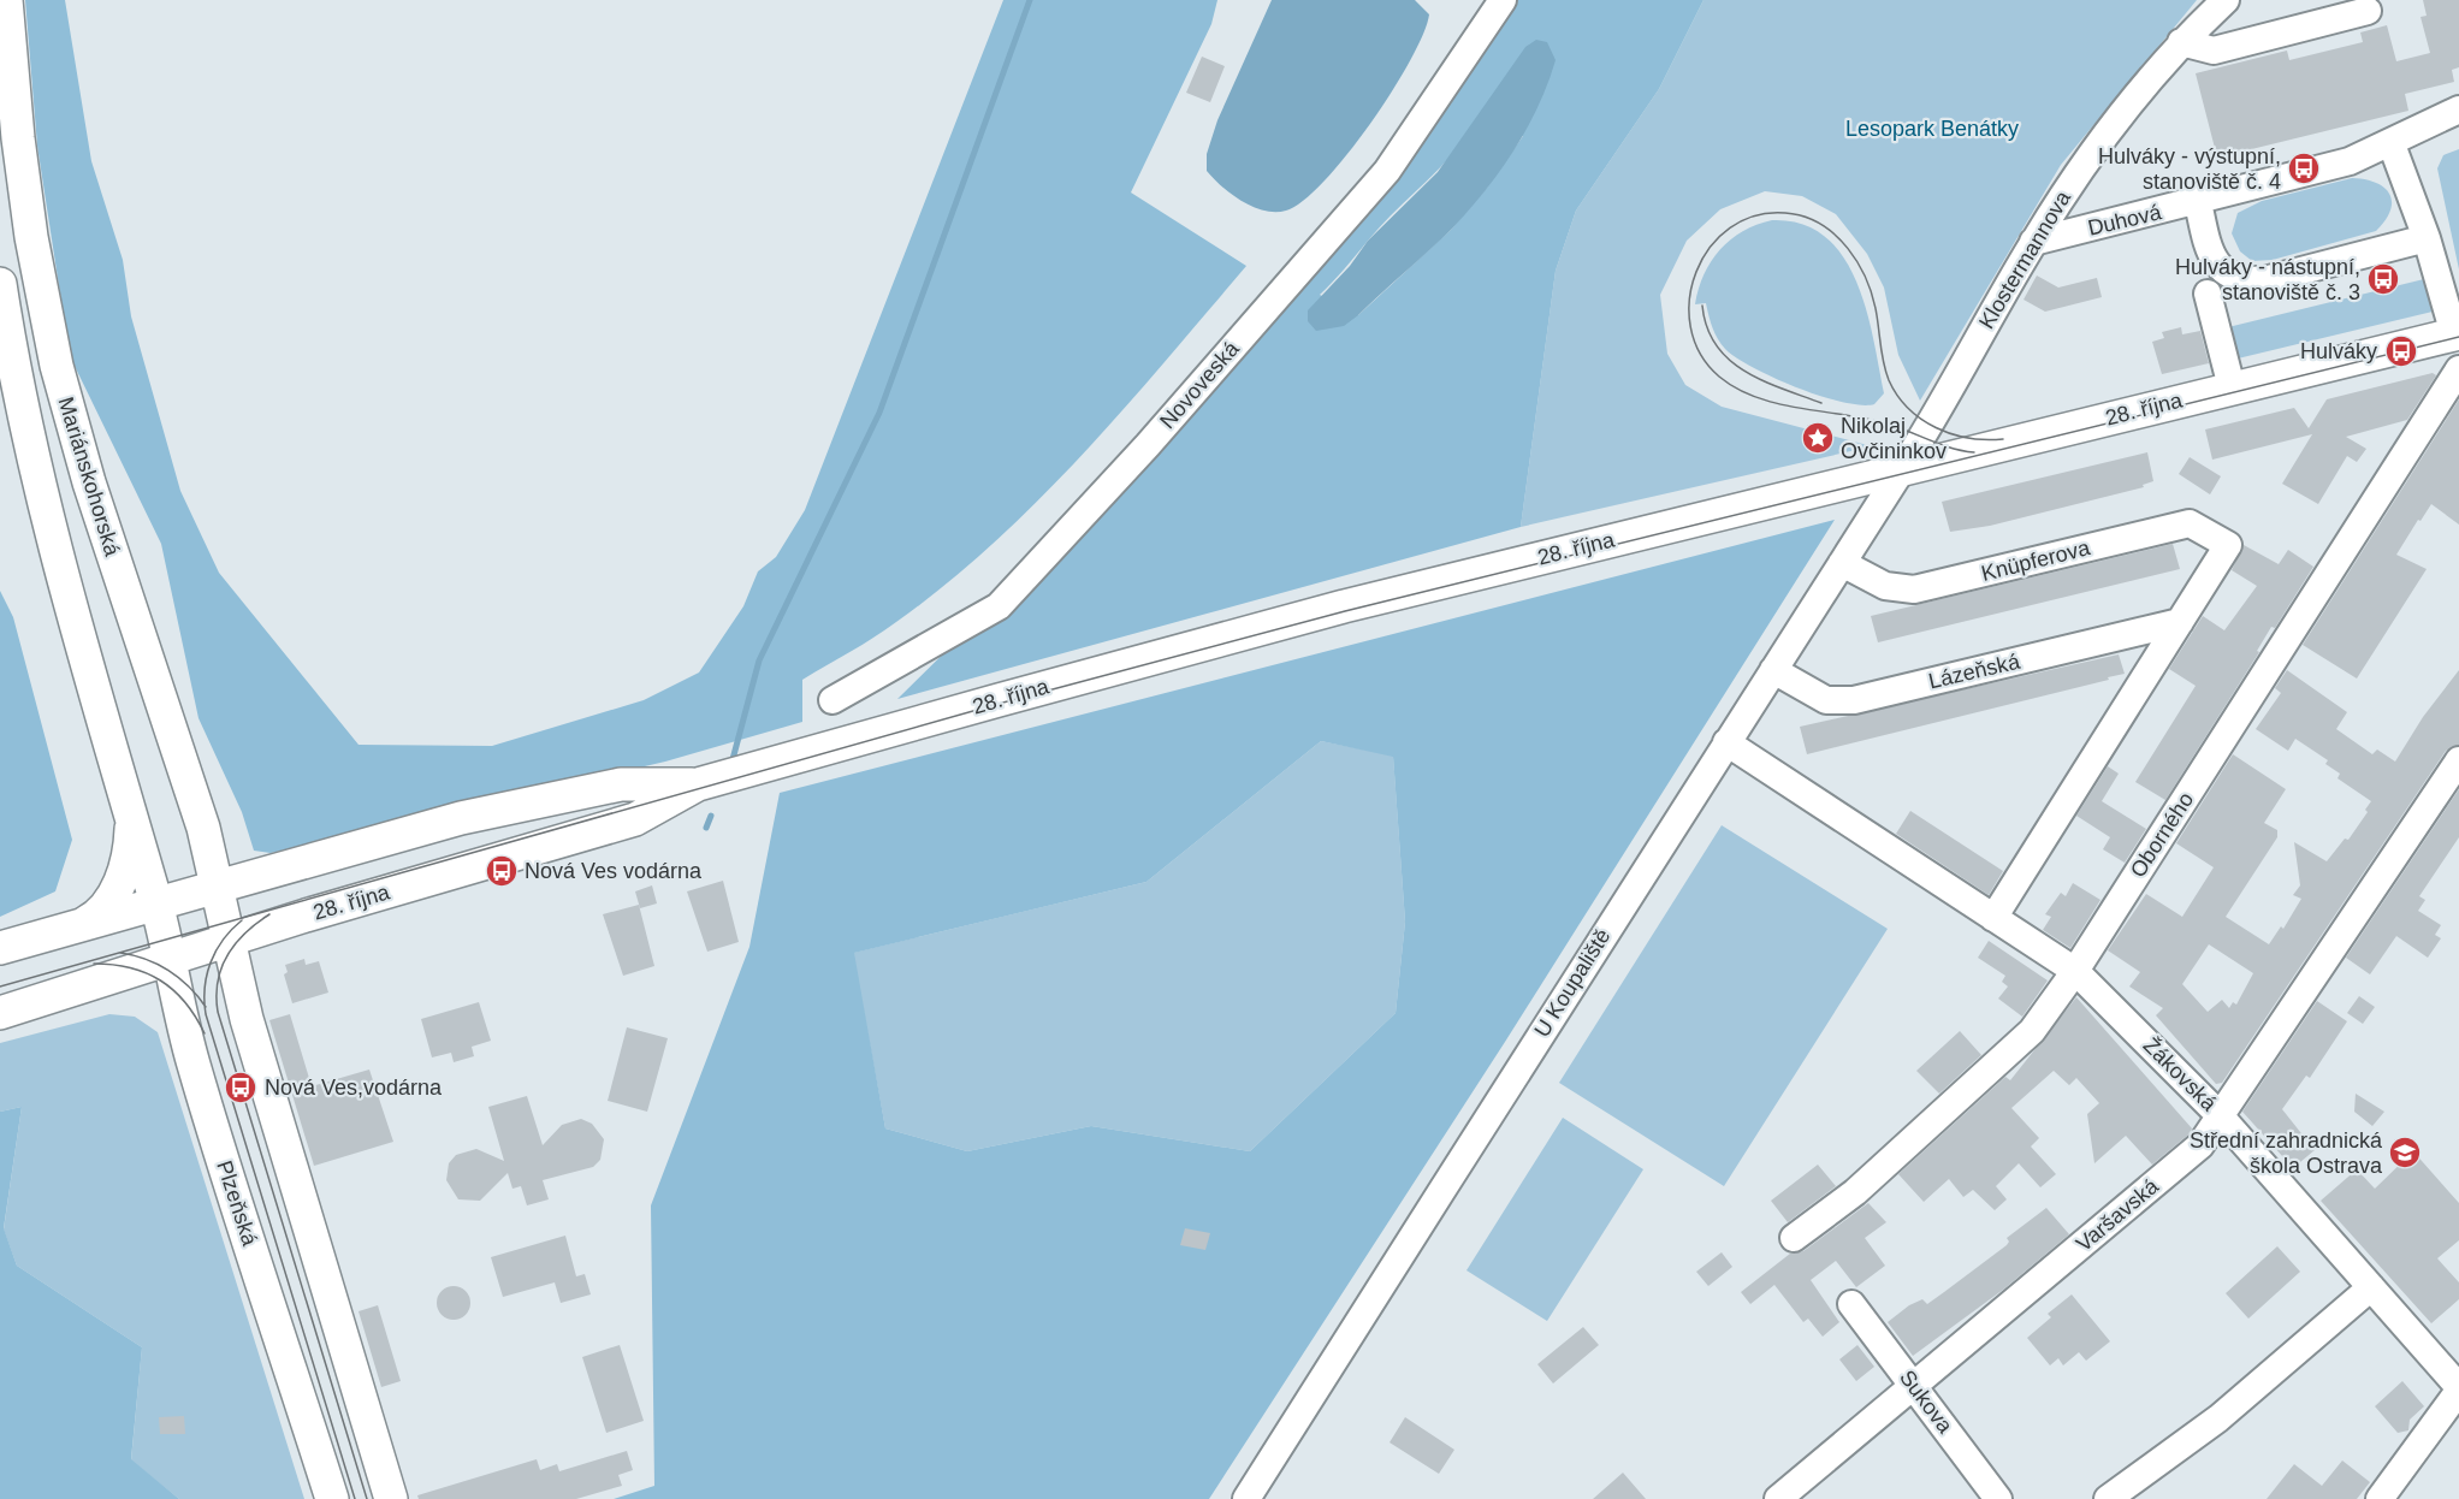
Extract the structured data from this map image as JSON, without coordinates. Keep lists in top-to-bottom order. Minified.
{"streets":{"main road":["28. října","Mariánskohorská","Plzeňská"],"street":["Duhová","Klostermannova","Novoveská","Knüpferova","Lázeňská","Oborného","U Koupaliště","Žákovská","Varšavská","Sukova"]},"crossings":[["Duhová","Klostermannova"],["Klostermannova","28. října"],["Klostermannova","U Koupaliště"],["28. října","Mariánskohorská"],["28. října","U Koupaliště"],["28. října","Plzeňská"],["Mariánskohorská","Plzeňská"],["Knüpferova","Lázeňská"],["Knüpferova","U Koupaliště"],["Lázeňská","U Koupaliště"],["Oborného","Žákovská"],["U Koupaliště","Žákovská"],["Žákovská","Varšavská"],["Varšavská","Sukova"]],"parks":["Lesopark Benátky"],"places":{"bus stop":["Hulváky - výstupní, stanoviště č. 4","Hulváky - nástupní, stanoviště č. 3","Hulváky","Nová Ves vodárna","Nová Ves,vodárna"],"place":["Nikolaj Ovčininkov"],"school or university":["Střední zahradnická škola Ostrava"]}}
